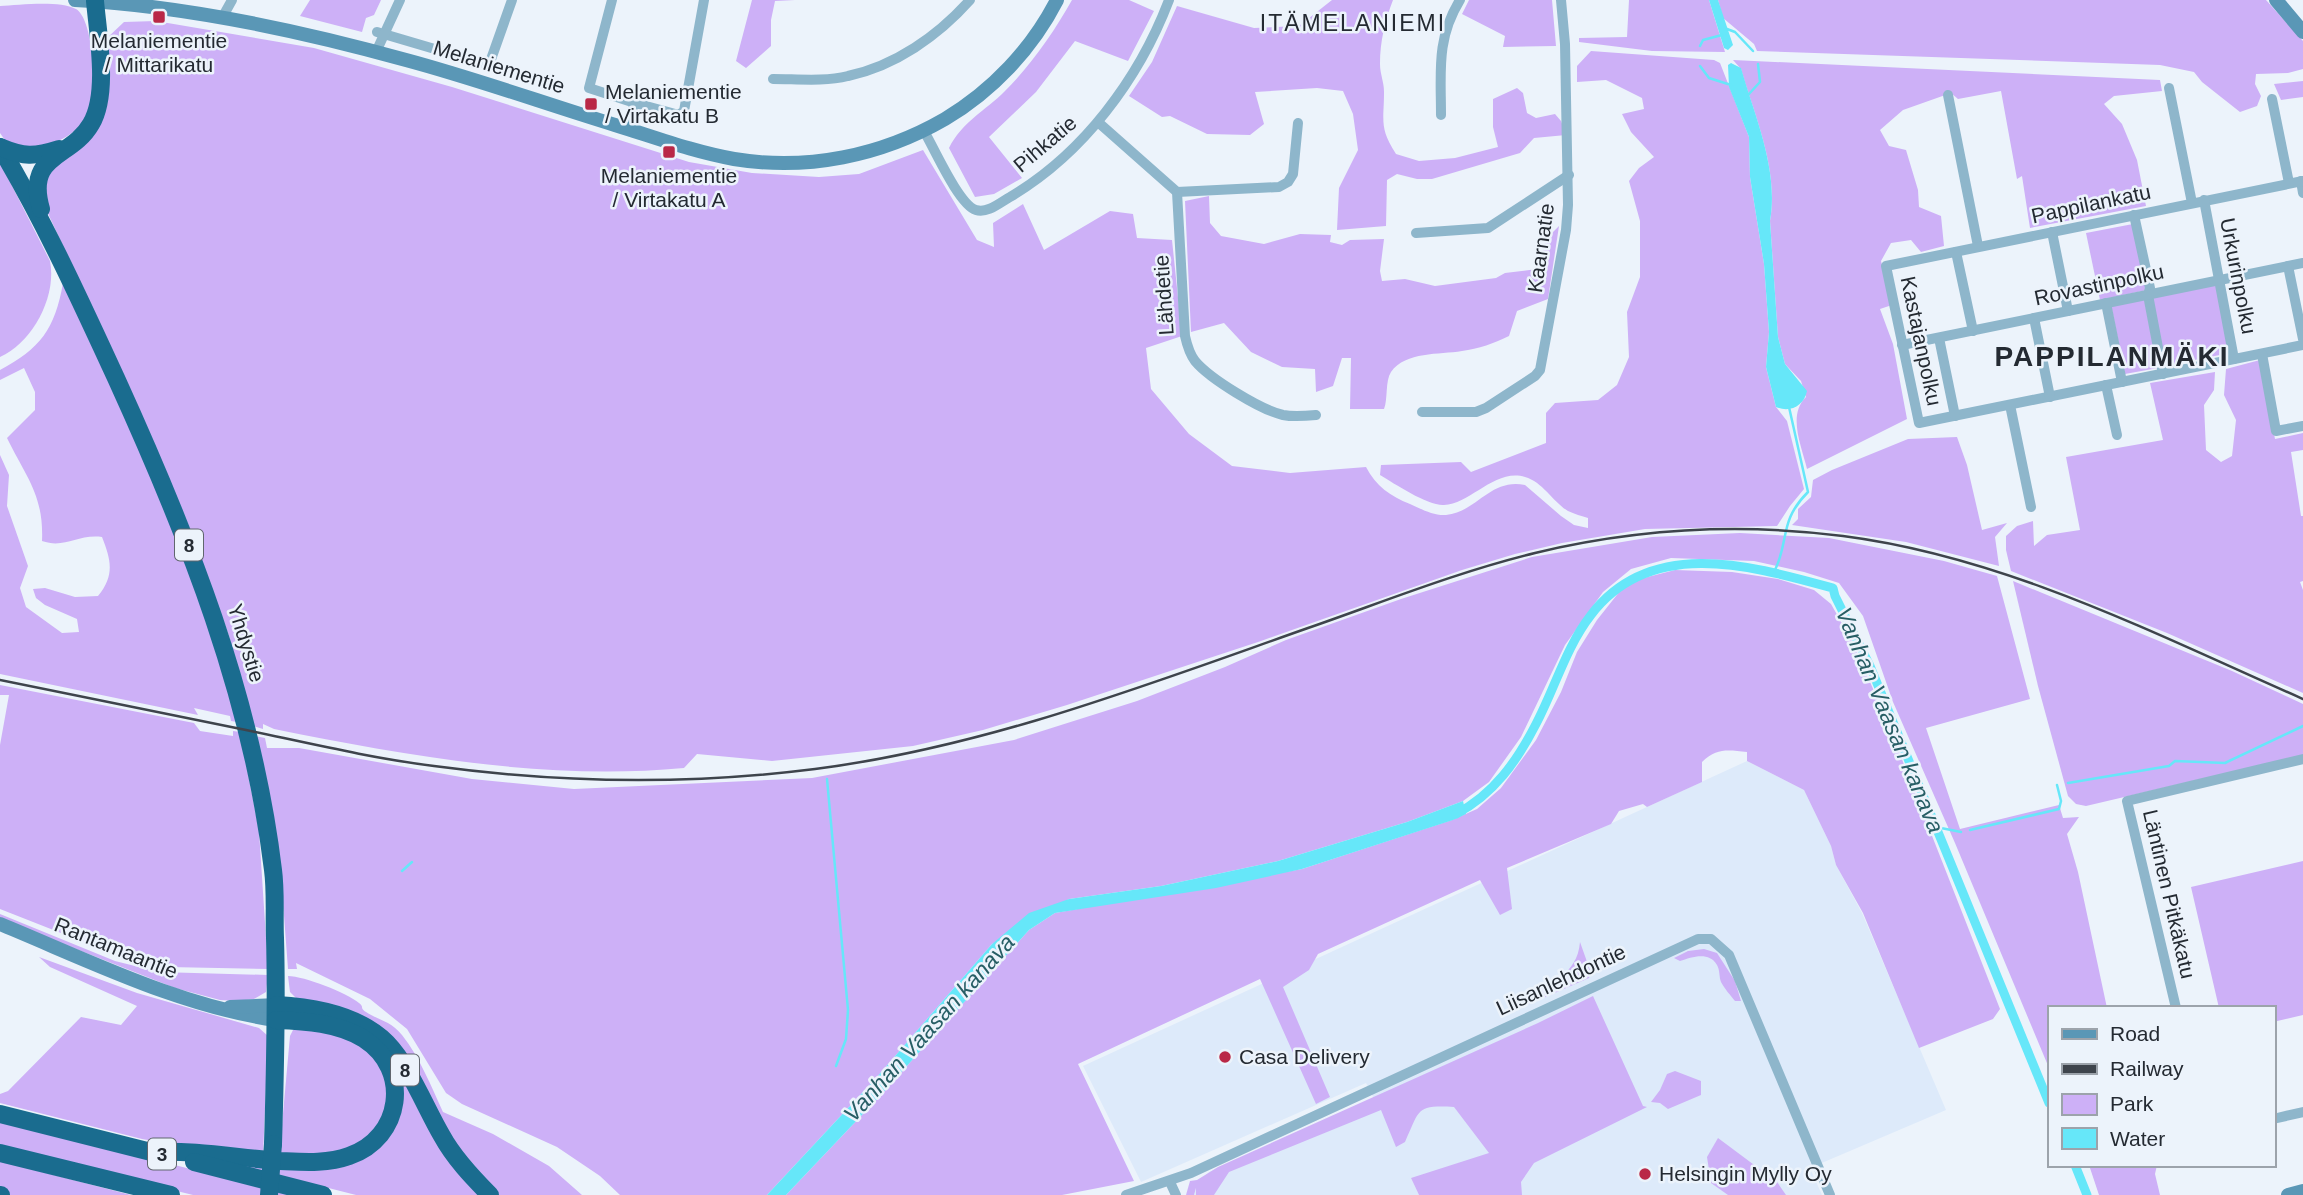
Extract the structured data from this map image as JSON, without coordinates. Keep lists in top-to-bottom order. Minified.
{"streets":{"highway":["8","Yhdystie","3"],"main road":["Melaniementie","Rantamaantie"],"street":["Pihkatie","Pappilankatu","Kaarnatie","Urkurinpolku","Rovastinpolku","Lähdetie","Kastajanpolku","Läntinen Pitkäkatu","Liisanlehdontie"]},"crossings":[["Melaniementie","Pihkatie"],["Pappilankatu","Urkurinpolku"],["Pappilankatu","Kastajanpolku"],["Urkurinpolku","Rovastinpolku"],["Rovastinpolku","Kastajanpolku"],["8","Yhdystie"],["8","Rantamaantie"],["Yhdystie","Rantamaantie"]],"districts":["ITÄMELANIEMI","PAPPILANMÄKI"],"water":["Vanhan Vaasan kanava"],"places":{"transit":["Melaniementie / Mittarikatu","Melaniementie / Virtakatu B","Melaniementie / Virtakatu A"],"other":["Casa Delivery","Helsingin Mylly Oy"]},"legend":["Road","Railway","Park","Water"]}
